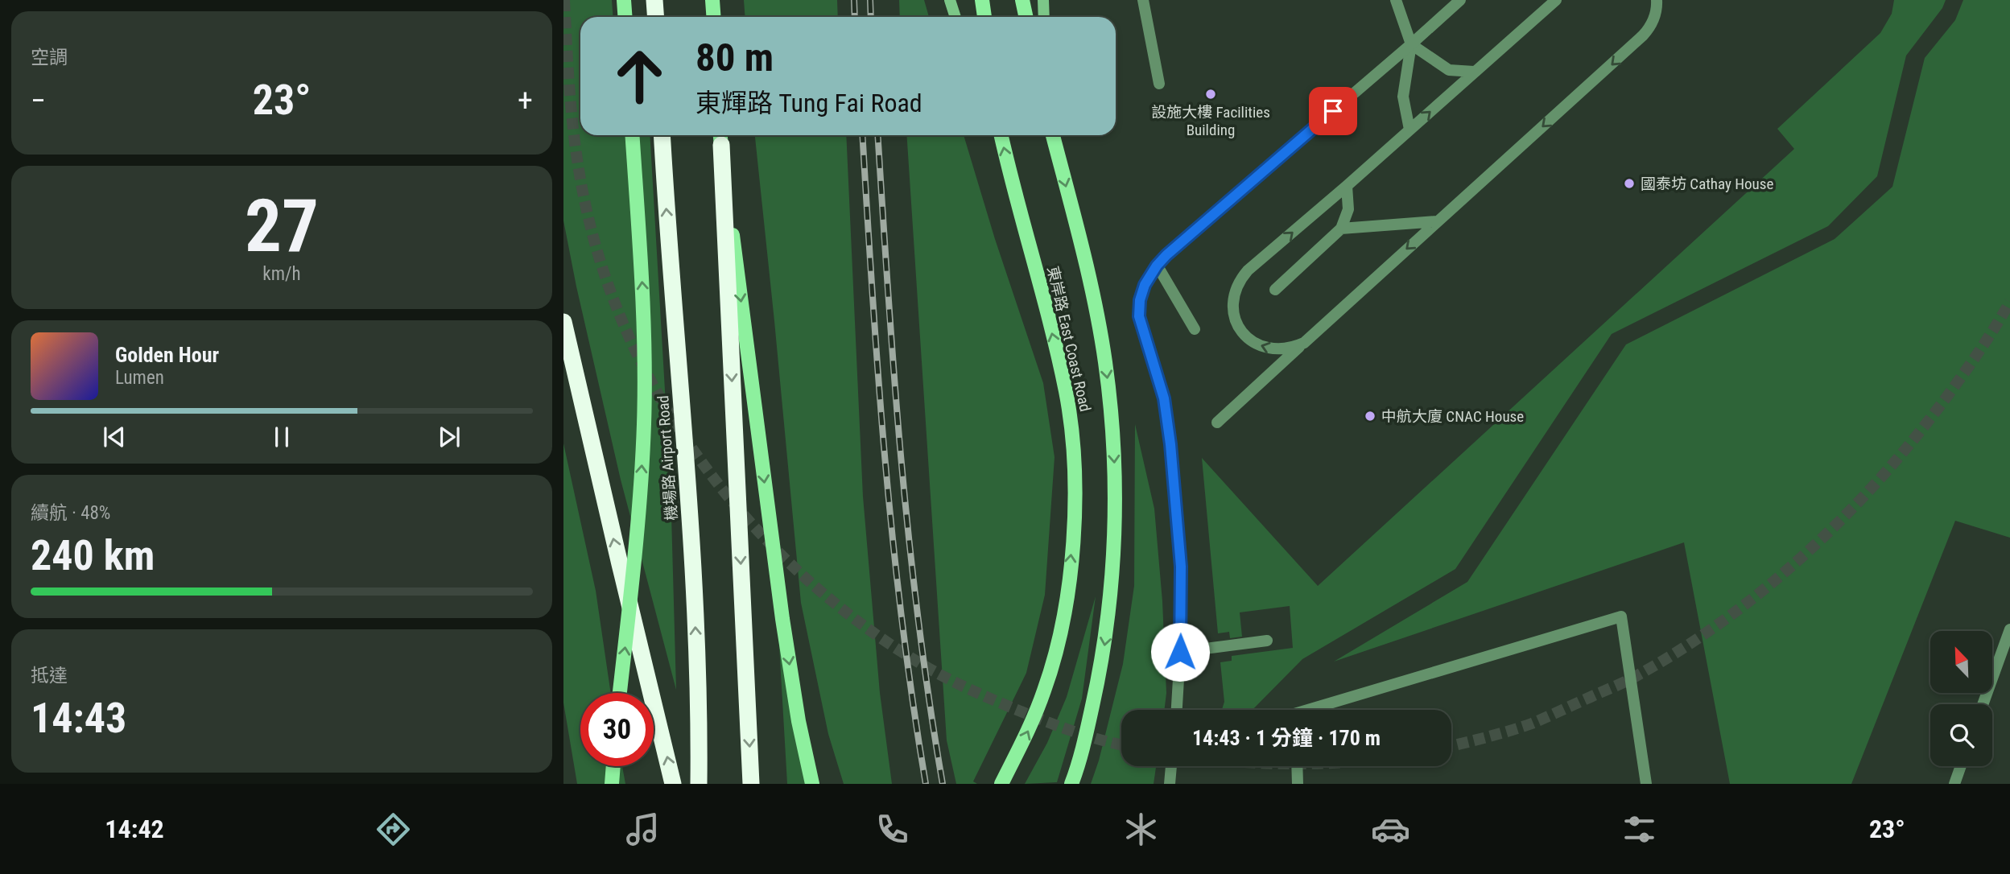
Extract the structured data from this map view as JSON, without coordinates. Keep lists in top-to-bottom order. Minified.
{"streets":{"highway":["機場路 Airport Road"],"main road":["東岸路 East Coast Road"]},"places":["設施大樓 Facilities Building","國泰坊 Cathay House","中航大廈 CNAC House"],"north":"top left","page":{"tile":["空調",["27","km/h"],["續航 · 48%","240 km"],["抵達","14:43"]],"turn":["80 m","東輝路 Tung Fai Road"],"heat":["−","23°","+"],"song":["Golden Hour","Lumen"],"limit":"30","trip":"14:43 · 1 分鐘 · 170 m","tabs":["14:42","23°"]}}
